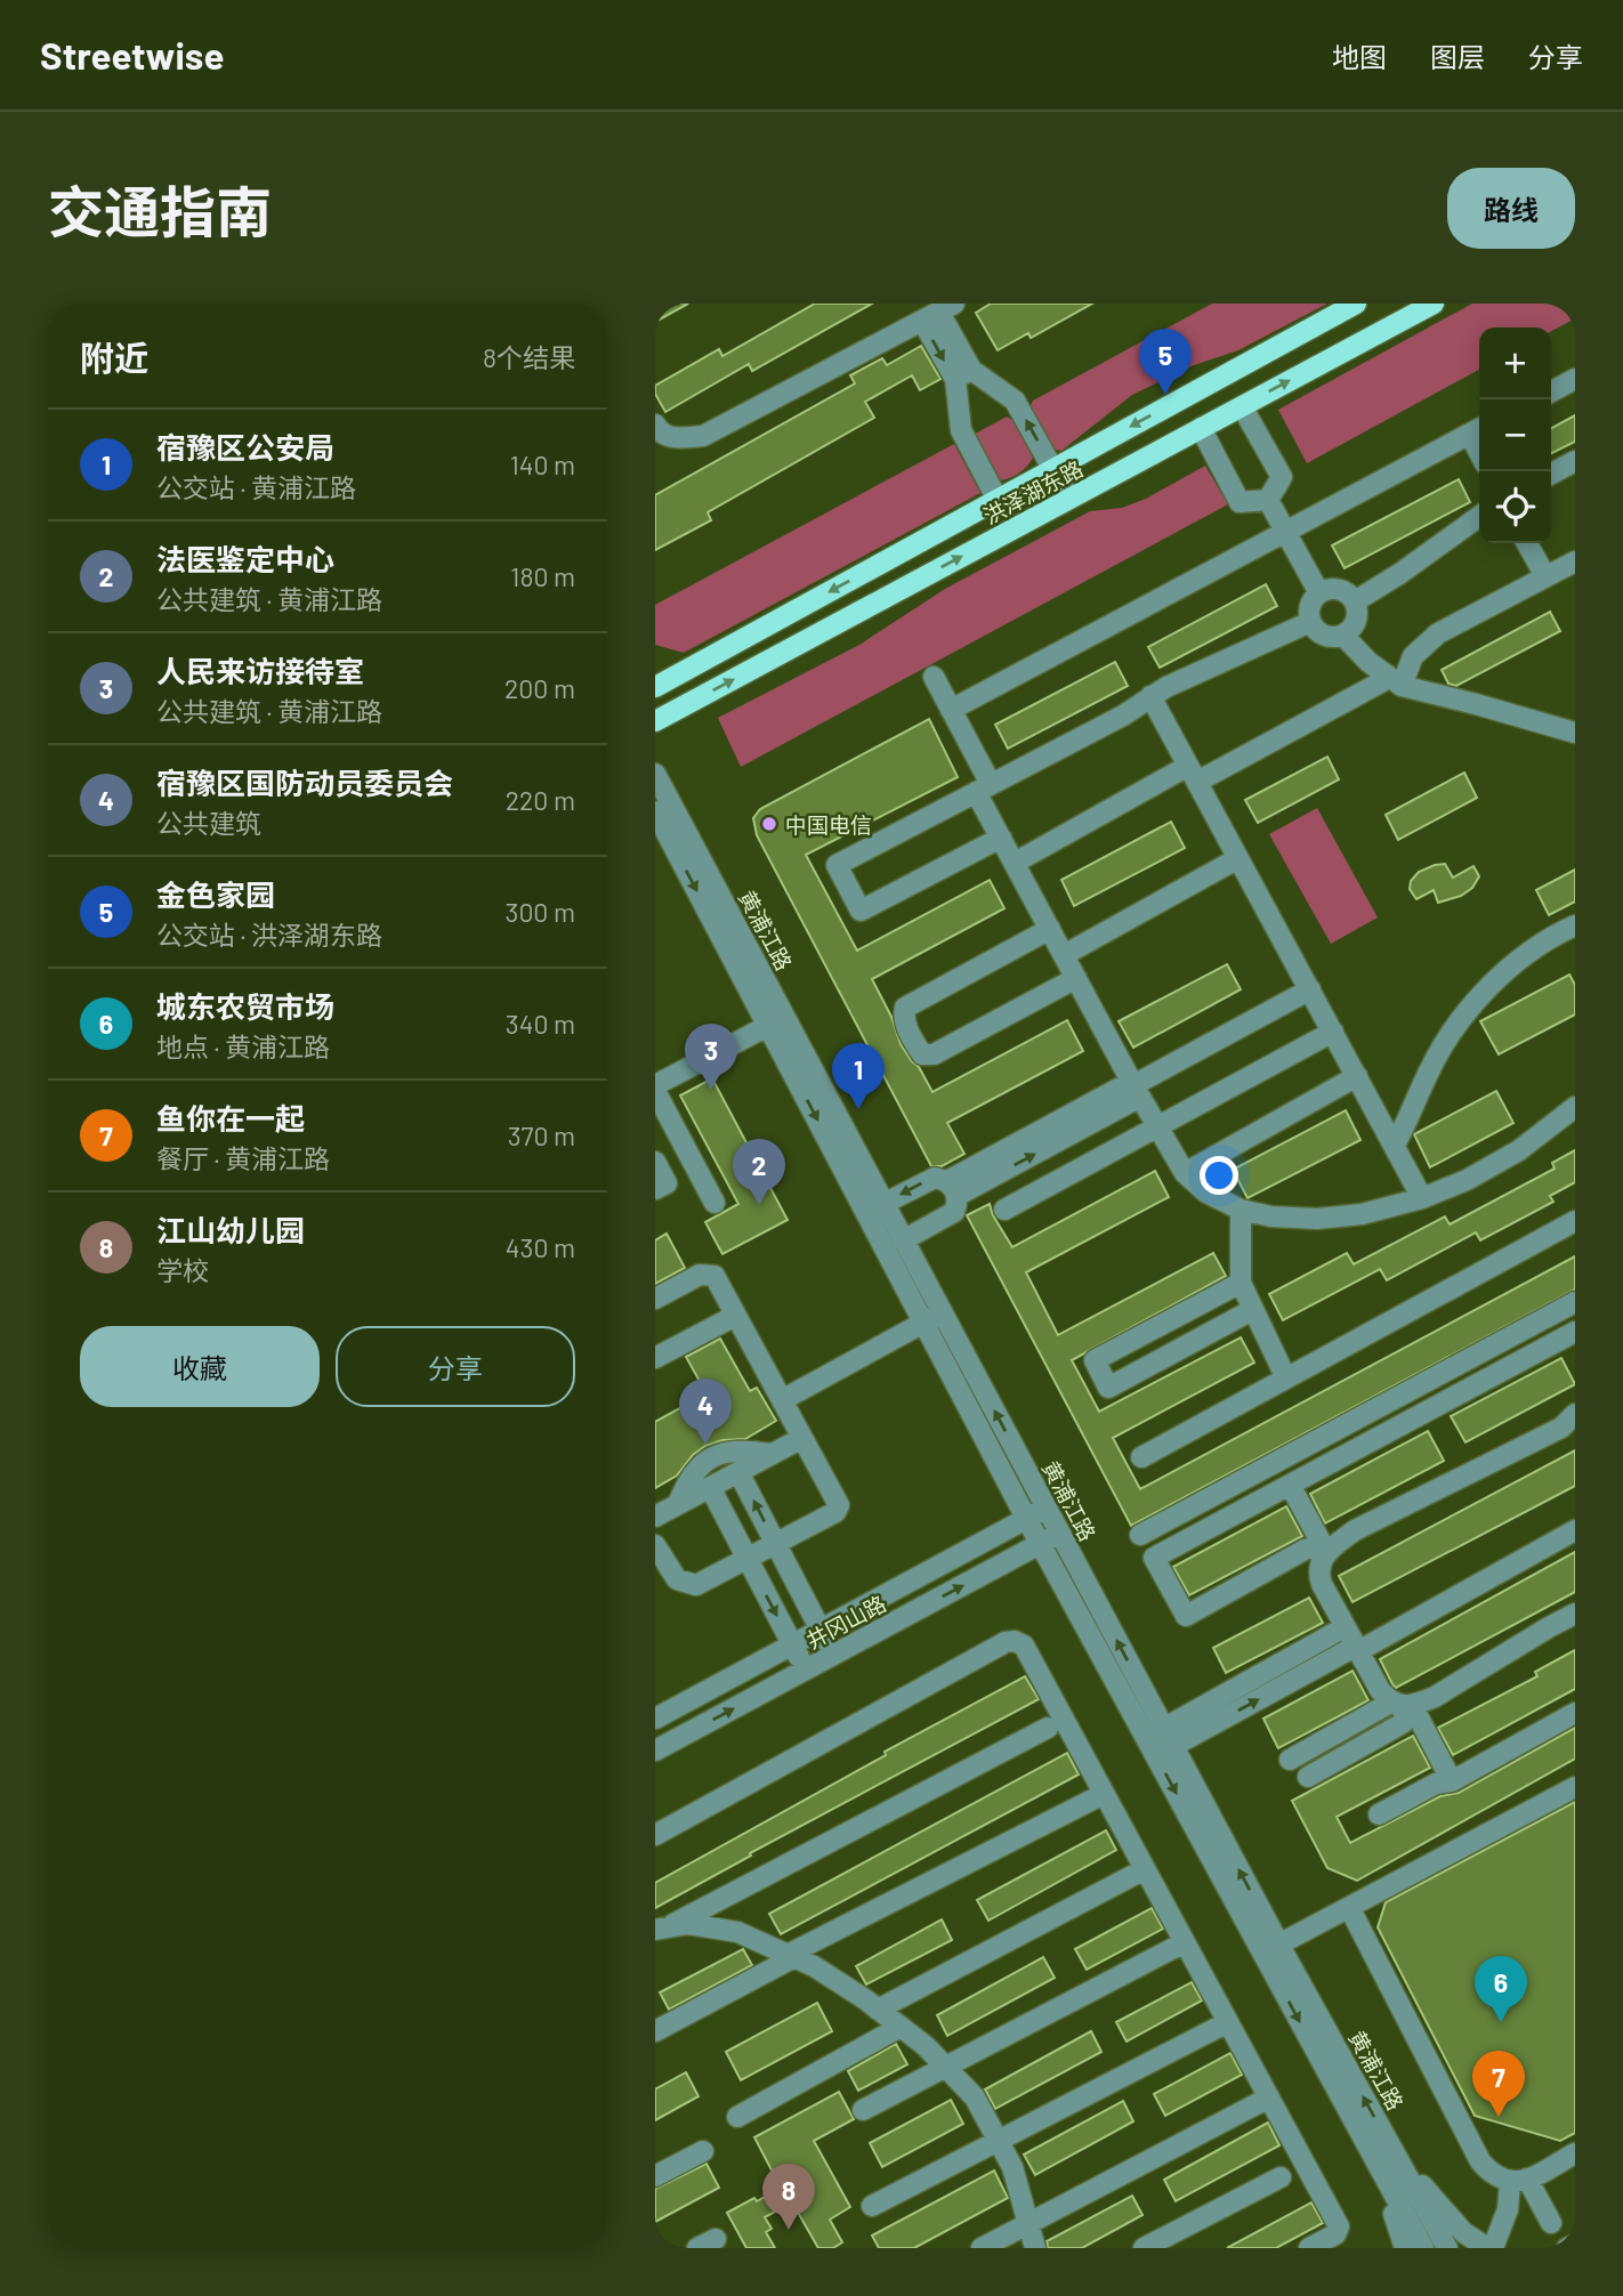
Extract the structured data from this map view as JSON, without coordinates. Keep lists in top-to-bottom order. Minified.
{"streets":{"main road":["洪泽湖东路"],"street":["黄浦江路","井冈山路"]},"crossings":[["黄浦江路","井冈山路"]],"places":["中国电信"],"page":{"header":"Streetwise","nav":["地图","图层","分享"],"title":"交通指南","buttons":["路线",["收藏","分享"]],"heading":["附近","8个结果"],"map_buttons":["+","−"],"pins":["5","3","1","2","4","6","7","8"],"list":[{"mark":"1","name":"宿豫区公安局","note":"公交站 · 黄浦江路","value":"140 m"},{"mark":"2","name":"法医鉴定中心","note":"公共建筑 · 黄浦江路","value":"180 m"},{"mark":"3","name":"人民来访接待室","note":"公共建筑 · 黄浦江路","value":"200 m"},{"mark":"4","name":"宿豫区国防动员委员会","note":"公共建筑","value":"220 m"},{"mark":"5","name":"金色家园","note":"公交站 · 洪泽湖东路","value":"300 m"},{"mark":"6","name":"城东农贸市场","note":"地点 · 黄浦江路","value":"340 m"},{"mark":"7","name":"鱼你在一起","note":"餐厅 · 黄浦江路","value":"370 m"},{"mark":"8","name":"江山幼儿园","note":"学校","value":"430 m"}]}}
